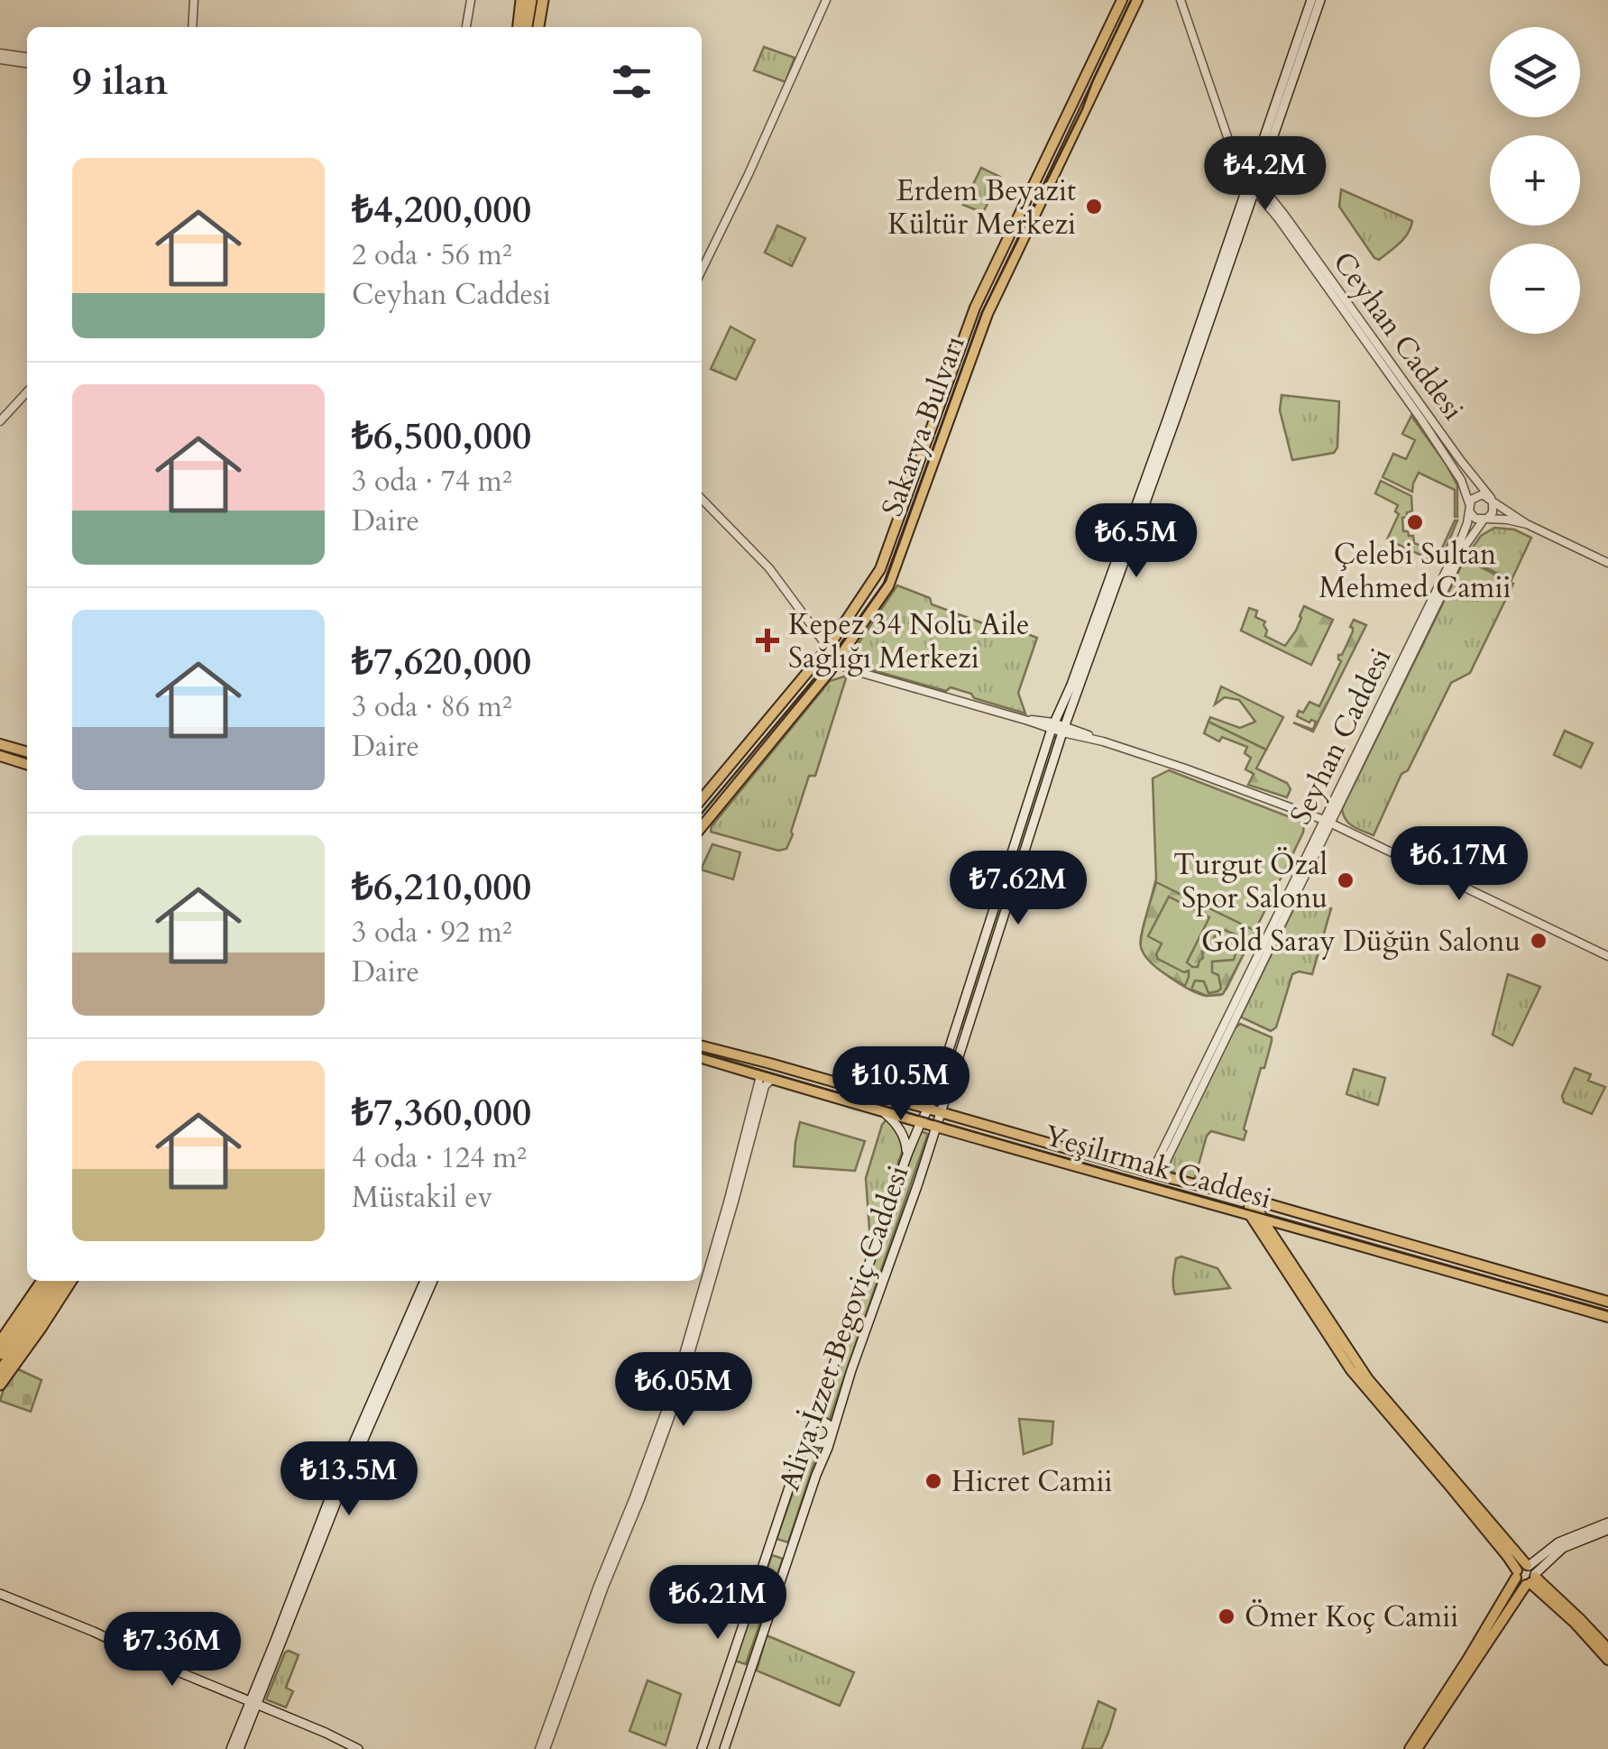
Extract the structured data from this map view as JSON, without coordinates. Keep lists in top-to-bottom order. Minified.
{"streets":{"main road":["Sakarya Bulvarı","Yeşilırmak Caddesi","Aliya İzzet Begoviç Caddesi"],"street":["Ceyhan Caddesi","Seyhan Caddesi"]},"crossings":[["Ceyhan Caddesi","Seyhan Caddesi"],["Ceyhan Caddesi","Aliya İzzet Begoviç Caddesi"],["Seyhan Caddesi","Yeşilırmak Caddesi"],["Yeşilırmak Caddesi","Aliya İzzet Begoviç Caddesi"]],"places":{"other":["Erdem Beyazit Kültür Merkezi","Çelebi Sultan Mehmed Camii","Turgut Özal Spor Salonu","Gold Saray Düğün Salonu","Hicret Camii","Ömer Koç Camii"],"health":["Kepez 34 Nolu Aile Sağlığı Merkezi"]},"page":{"map_buttons":["+","−"],"heading":"9 ilan","list":[{"name":"₺4,200,000","note":"2 oda · 56 m² · Ceyhan Caddesi"},{"name":"₺6,500,000","note":"3 oda · 74 m² · Daire"},{"name":"₺7,620,000","note":"3 oda · 86 m² · Daire"},{"name":"₺6,210,000","note":"3 oda · 92 m² · Daire"},{"name":"₺7,360,000","note":"4 oda · 124 m² · Müstakil ev"}],"price":["₺4.2M","₺6.5M","₺6.17M","₺7.62M","₺10.5M","₺6.05M","₺13.5M","₺6.21M","₺7.36M"]}}
